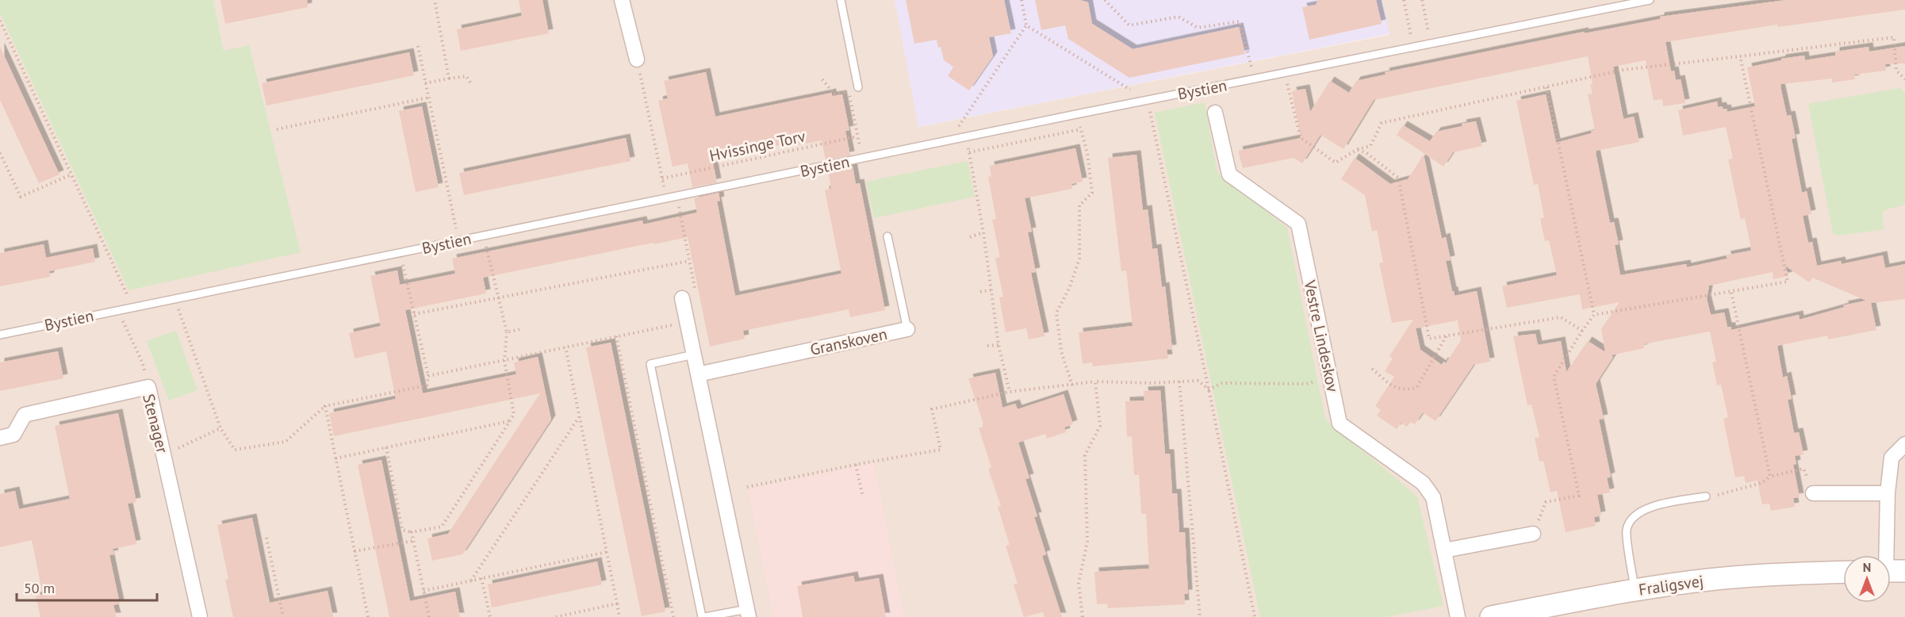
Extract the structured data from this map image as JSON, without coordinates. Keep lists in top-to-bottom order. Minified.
{"streets":{"street":["Vestre Lindeskov","Granskoven","Stenager","Fraligsvej"],"lane":["Bystien"],"path":["Hvissinge Torv"]},"scale_bar":"50 m","north":"top"}
